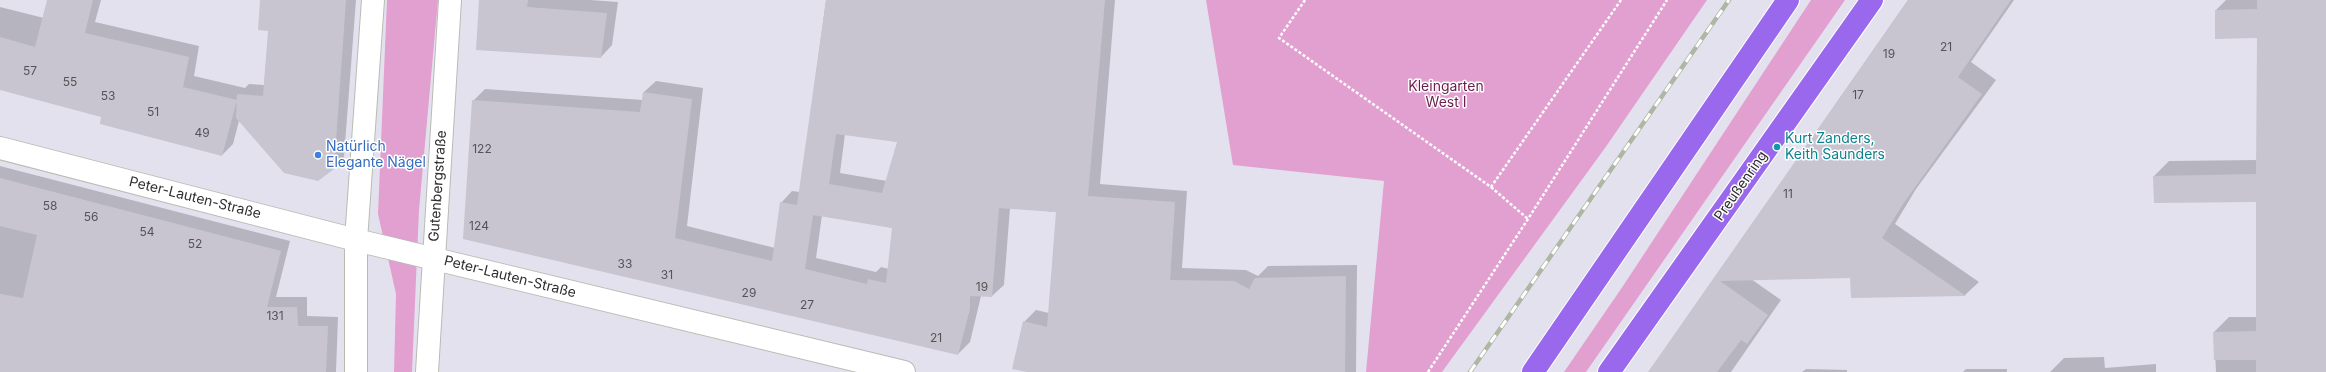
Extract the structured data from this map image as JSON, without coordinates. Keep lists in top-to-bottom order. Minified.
{"streets":{"main road":["Preußenring"],"street":["Gutenbergstraße","Peter-Lauten-Straße"]},"crossings":[["Gutenbergstraße","Peter-Lauten-Straße"]],"parks":["Kleingarten West I"],"places":["Kurt Zanders, Keith Saunders","Natürlich Elegante Nägel"],"house_numbers":["21","19","57","55","17","53","51","49","122","11","58","56","124","54","52","33","31","19","29","27","131","21"]}
